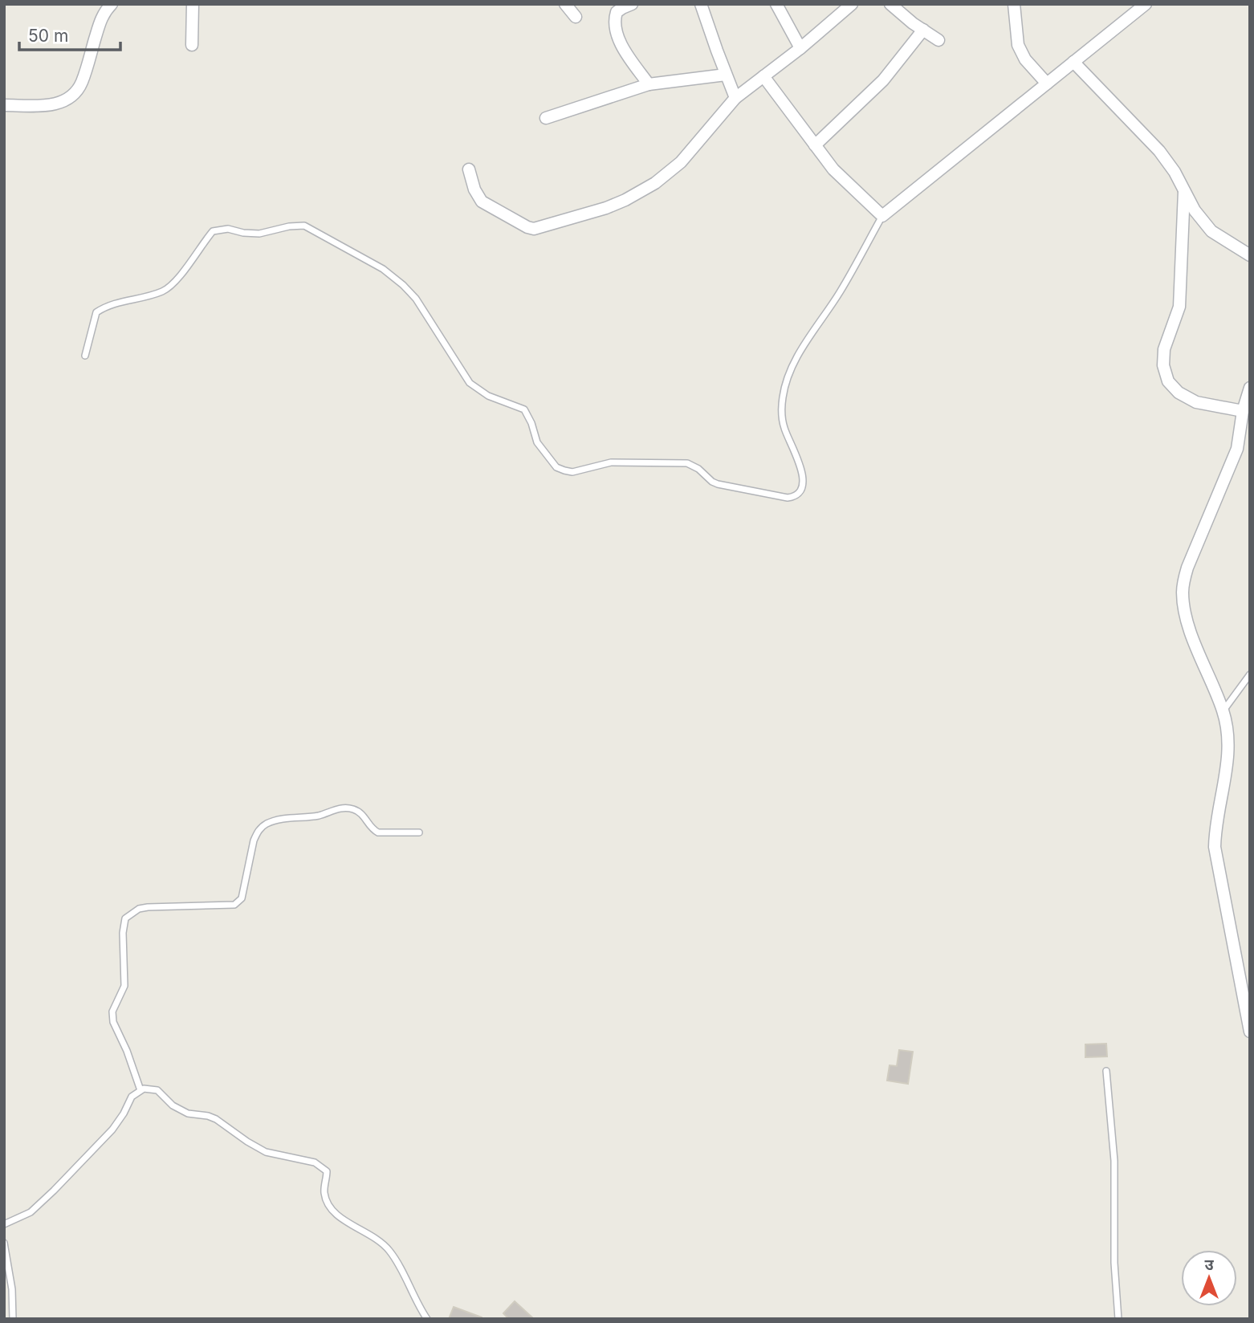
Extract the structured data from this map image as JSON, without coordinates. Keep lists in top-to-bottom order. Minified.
{"scale_bar":"50 m","north":"top"}
